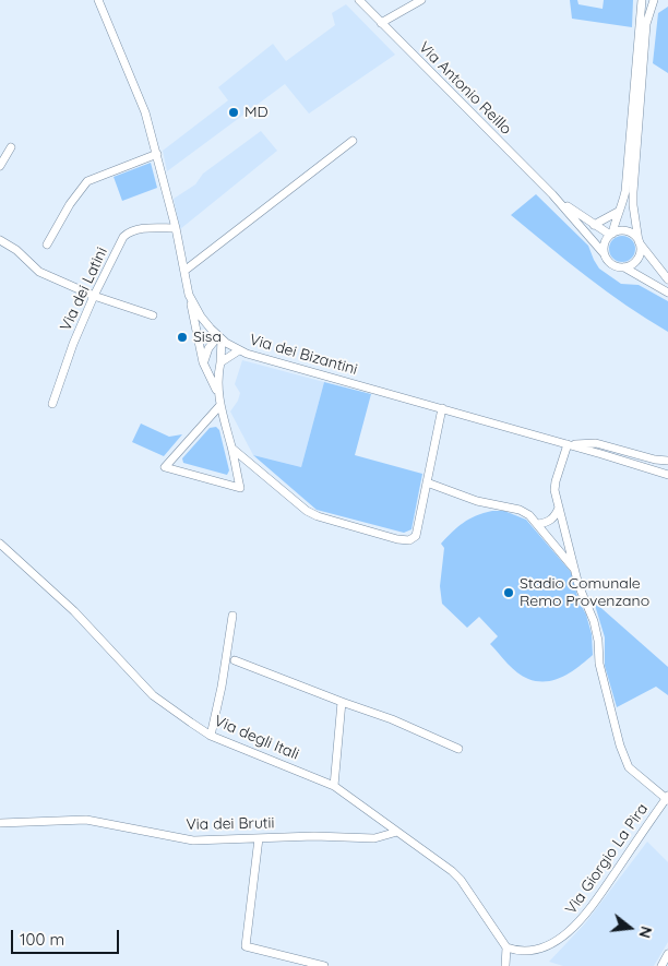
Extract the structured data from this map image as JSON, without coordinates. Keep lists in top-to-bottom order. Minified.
{"streets":{"street":["Via Antonio Reillo","Via dei Latini","Via dei Bizantini","Via degli Itali","Via dei Brutii","Via Giorgio La Pira"]},"crossings":[["Via dei Latini","Via dei Bizantini"],["Via degli Itali","Via dei Brutii"],["Via degli Itali","Via Giorgio La Pira"]],"places":["MD","Sisa","Stadio Comunale Remo Provenzano"],"scale_bar":"100 m","north":"right"}
